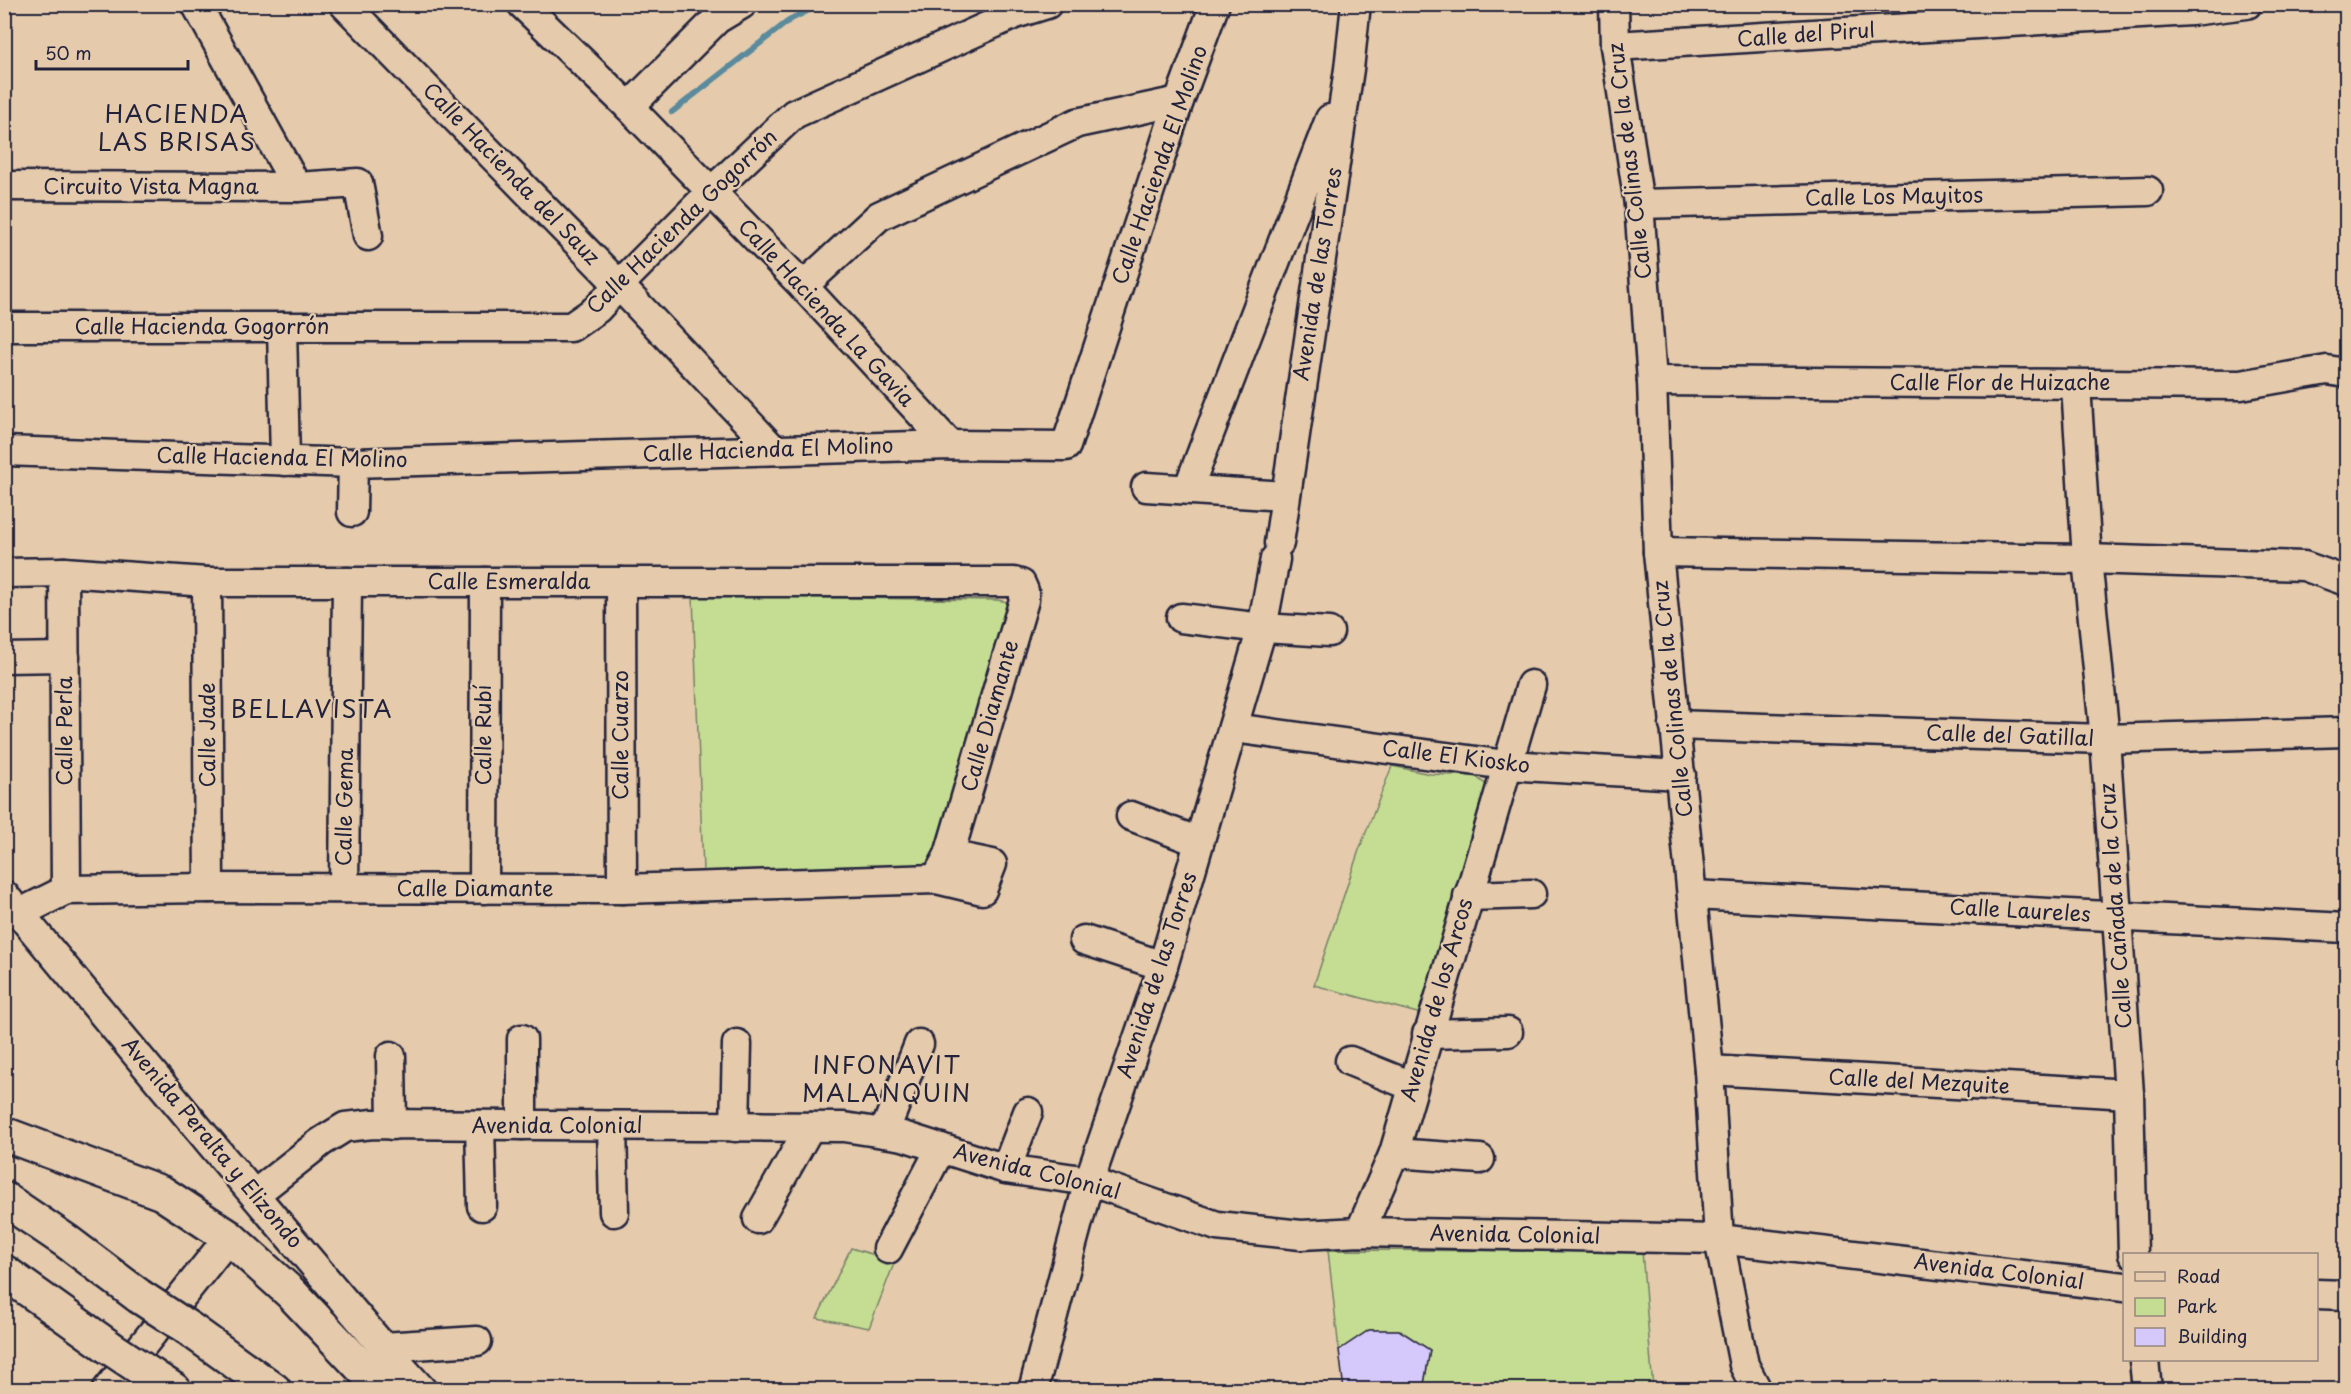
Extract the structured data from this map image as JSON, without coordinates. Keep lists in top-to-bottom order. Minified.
{"streets":{"street":["Calle del Pirul","Calle Colinas de la Cruz","Calle Hacienda El Molino","Calle Hacienda del Sauz","Circuito Vista Magna","Calle Los Mayitos","Calle Hacienda Gogorrón","Avenida de las Torres","Calle Hacienda La Gavia","Calle Flor de Huizache","Calle Esmeralda","Calle Diamante","Calle Perla","Calle Jade","Calle Rubí","Calle Cuarzo","Calle del Gatillal","Calle El Kiosko","Calle Gema","Calle Cañada de la Cruz","Calle Laureles","Avenida de los Arcos","Calle del Mezquite","Avenida Colonial","Avenida Peralta y Elizondo"]},"crossings":[["Calle del Pirul","Calle Colinas de la Cruz"],["Calle Colinas de la Cruz","Calle Los Mayitos"],["Calle Colinas de la Cruz","Calle Flor de Huizache"],["Calle Colinas de la Cruz","Calle del Gatillal"],["Calle Colinas de la Cruz","Calle El Kiosko"],["Calle Colinas de la Cruz","Calle Laureles"],["Calle Colinas de la Cruz","Calle del Mezquite"],["Calle Colinas de la Cruz","Avenida Colonial"],["Calle Hacienda El Molino","Calle Hacienda del Sauz"],["Calle Hacienda El Molino","Calle Hacienda La Gavia"],["Calle Hacienda del Sauz","Calle Hacienda Gogorrón"],["Calle Hacienda Gogorrón","Calle Hacienda La Gavia"],["Avenida de las Torres","Calle El Kiosko"],["Avenida de las Torres","Avenida Colonial"],["Calle Flor de Huizache","Calle Cañada de la Cruz"],["Calle Esmeralda","Calle Diamante"],["Calle Esmeralda","Calle Perla"],["Calle Esmeralda","Calle Jade"],["Calle Esmeralda","Calle Rubí"],["Calle Esmeralda","Calle Cuarzo"],["Calle Esmeralda","Calle Gema"],["Calle Diamante","Calle Perla"],["Calle Diamante","Calle Jade"],["Calle Diamante","Calle Rubí"],["Calle Diamante","Calle Cuarzo"],["Calle Diamante","Calle Gema"],["Calle Diamante","Avenida Peralta y Elizondo"],["Calle del Gatillal","Calle Cañada de la Cruz"],["Calle El Kiosko","Avenida de los Arcos"],["Calle Cañada de la Cruz","Calle Laureles"],["Calle Cañada de la Cruz","Calle del Mezquite"],["Avenida de los Arcos","Avenida Colonial"],["Avenida Colonial","Avenida Peralta y Elizondo"]],"districts":["HACIENDA LAS BRISAS","BELLAVISTA","INFONAVIT MALANQUIN"],"legend":["Road","Park","Building"],"scale_bar":"50 m"}
